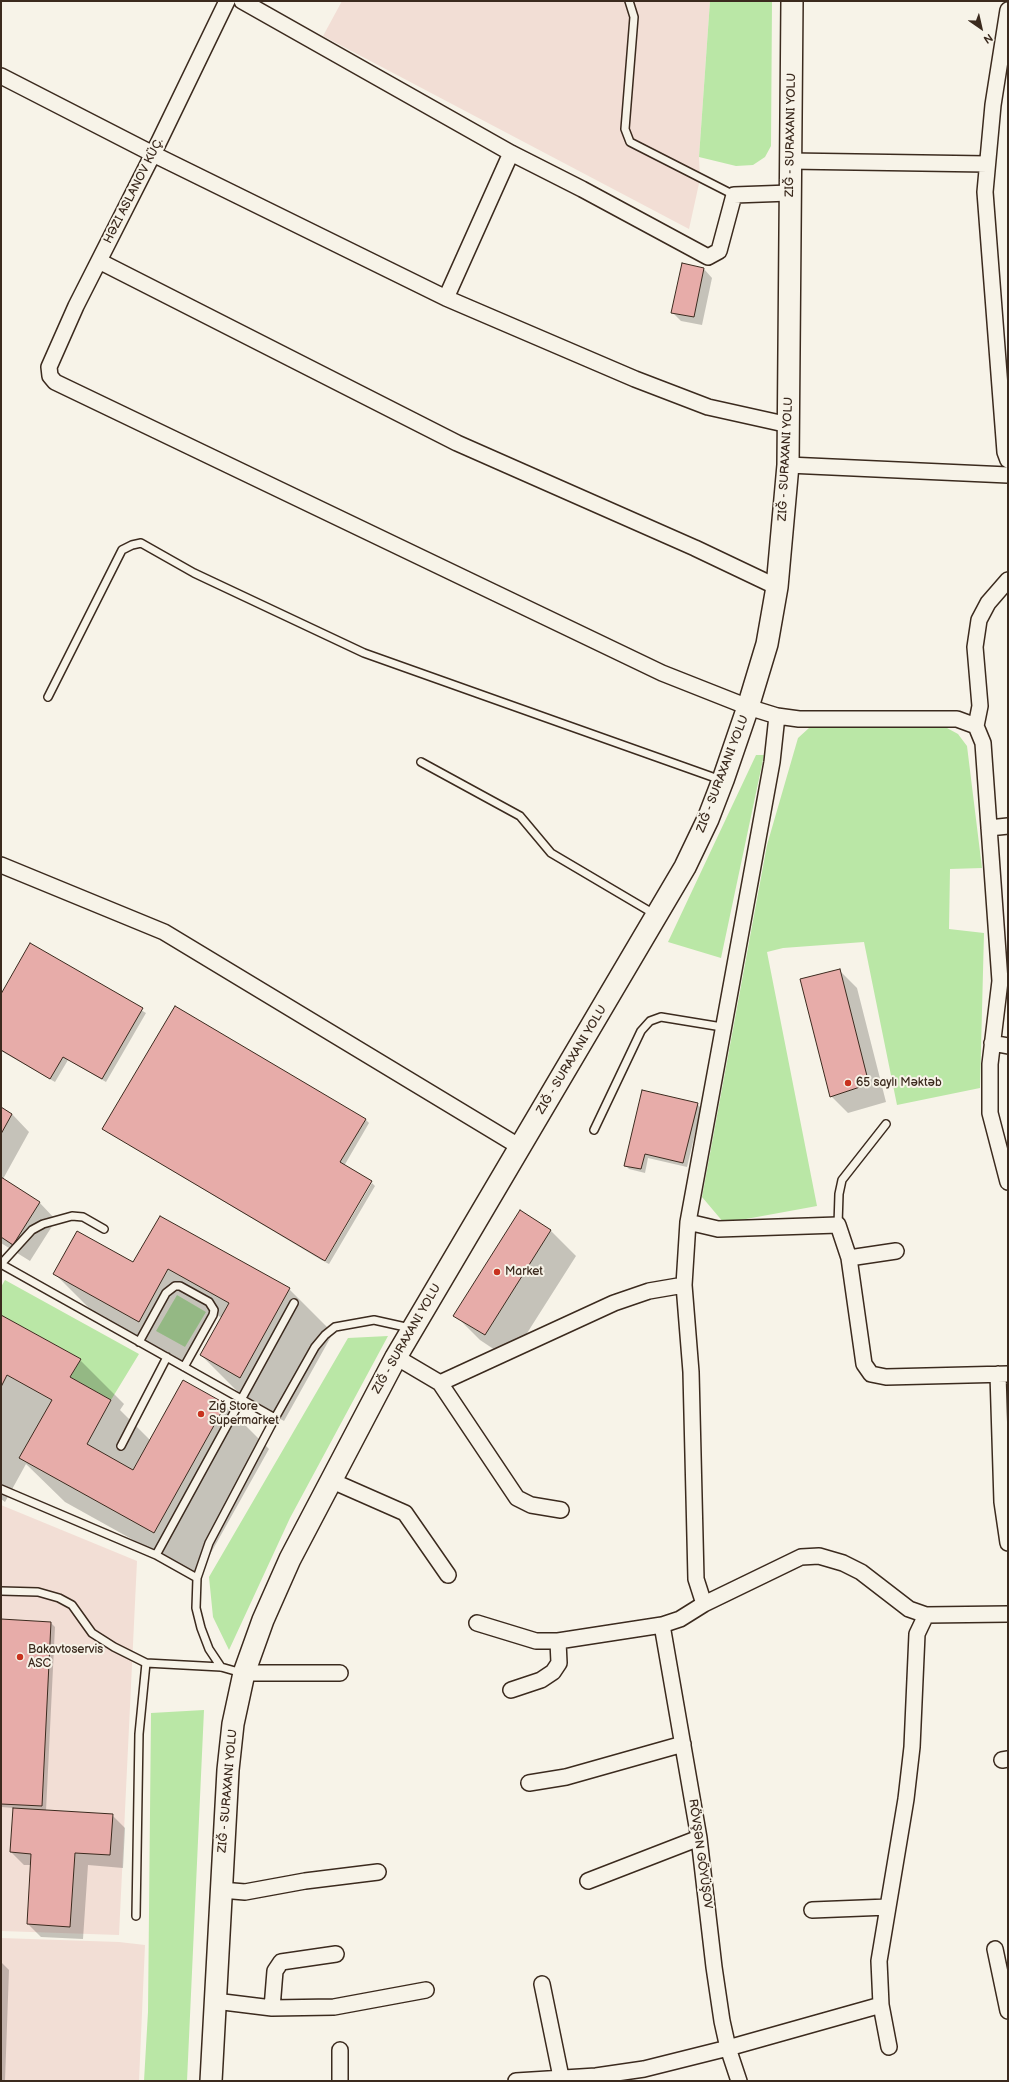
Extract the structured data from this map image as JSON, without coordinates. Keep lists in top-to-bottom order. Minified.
{"streets":{"street":["HƏZI ASLANOV KÜÇ.","RÖVŞƏN GÖYÜŞOV"]},"places":["65 saylı Məktəb","Market","Zığ Store Supermarket","Bakavtoservis ASC"],"north":"bottom right"}
